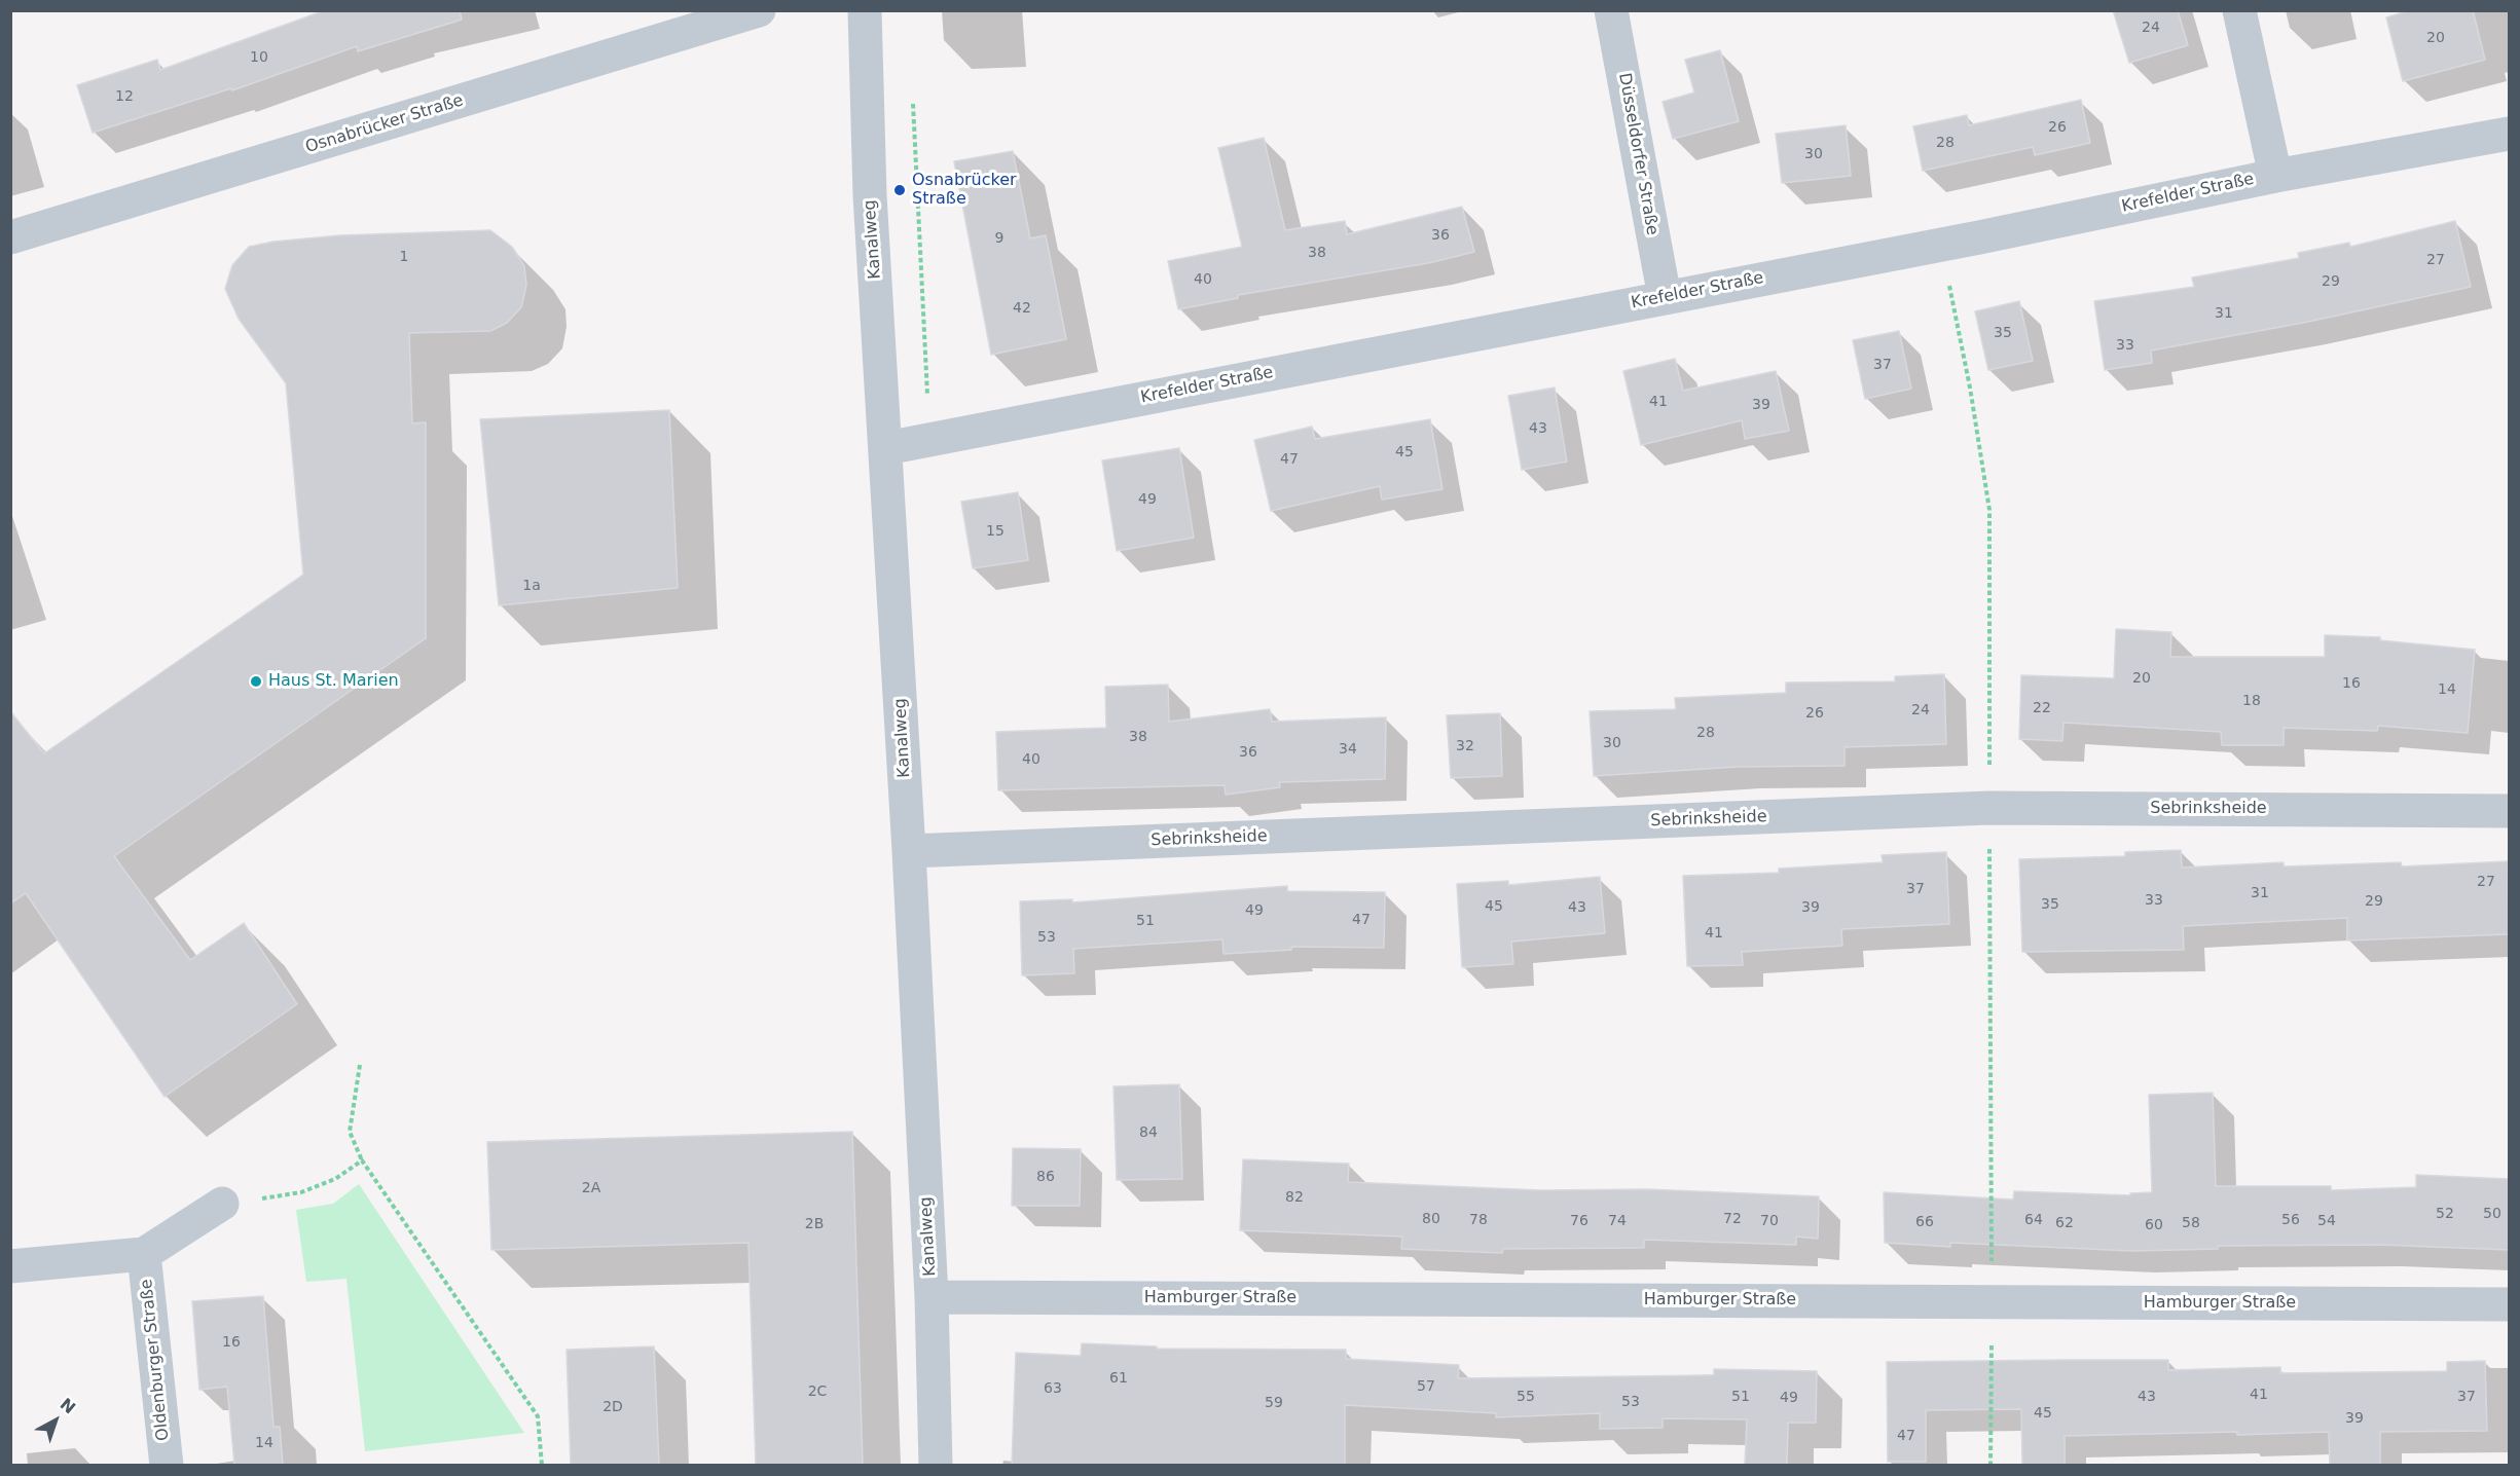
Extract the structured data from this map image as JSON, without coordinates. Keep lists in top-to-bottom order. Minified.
{"streets":{"street":["Osnabrücker Straße","Düsseldorfer Straße","Krefelder Straße","Kanalweg","Sebrinksheide","Hamburger Straße","Oldenburger Straße"]},"crossings":[["Düsseldorfer Straße","Krefelder Straße"],["Krefelder Straße","Kanalweg"],["Kanalweg","Sebrinksheide"],["Kanalweg","Hamburger Straße"]],"places":["Osnabrücker Straße","Haus St. Marien"],"house_numbers":["24","20","10","12","26","28","30","36","9","38","1","27","40","29","42","31","35","33","37","41","39","43","45","47","49","15","1a","20","16","14","18","22","24","26","28","38","30","32","34","36","40","27","37","31","33","29","35","45","43","39","49","47","51","41","53","84","86","2A","82","52","50","80","72","78","64","56","76","74","70","54","66","62","58","2B","60","16","61","57","63","2C","41","55","51","43","37","49","53","59","2D","45","39","47","14"],"north":"top right"}
